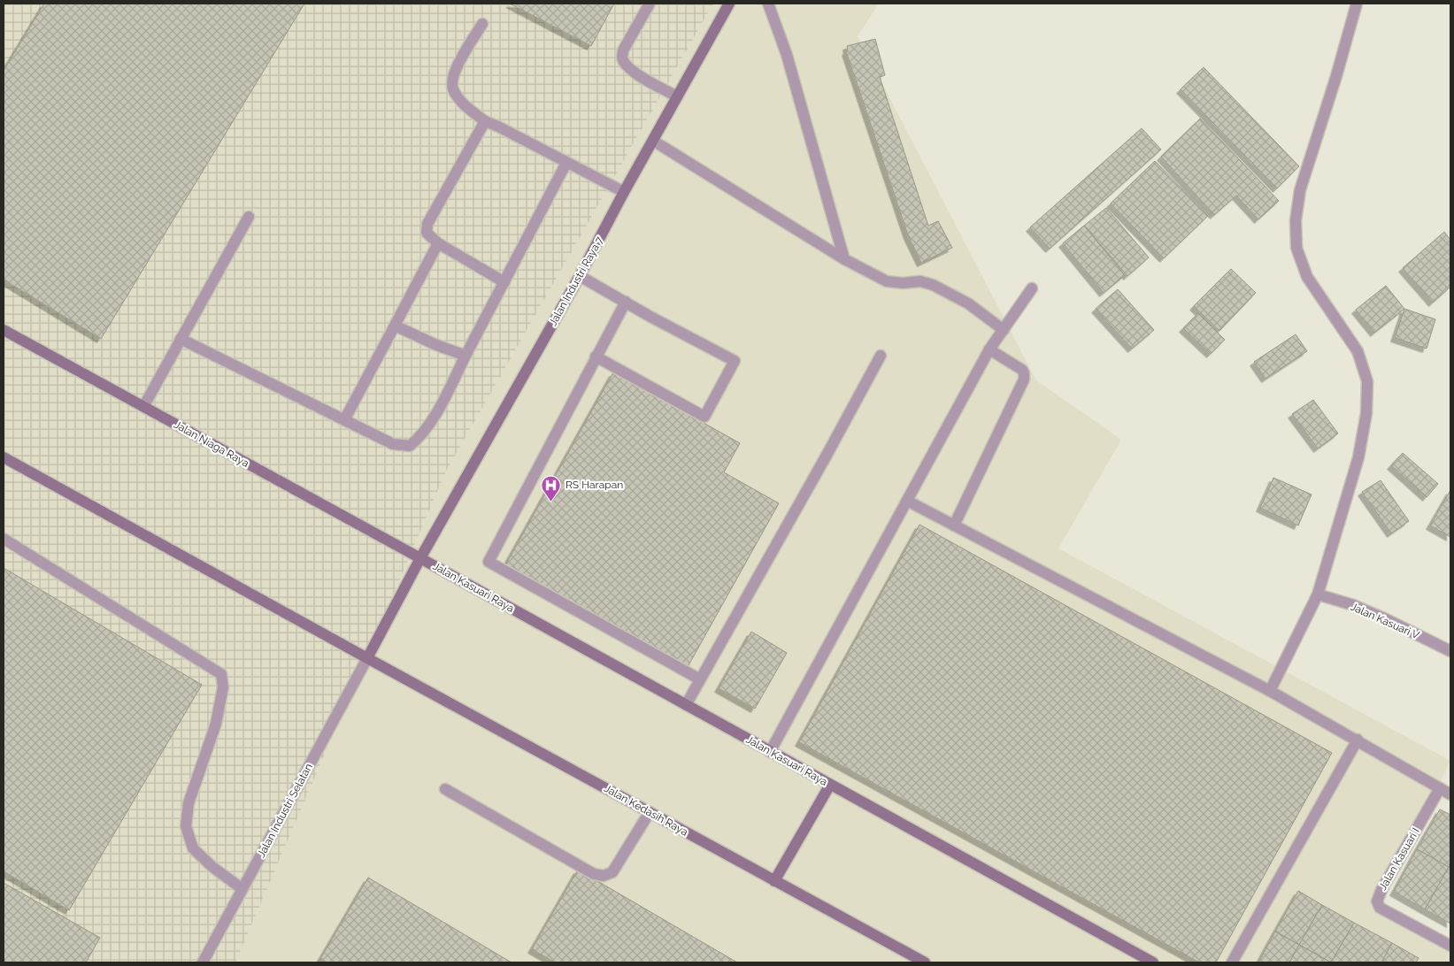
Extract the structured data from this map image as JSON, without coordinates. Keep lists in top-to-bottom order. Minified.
{"streets":{"main road":["Jalan Industri Raya 7","Jalan Niaga Raya","Jalan Kasuari Raya","Jalan Kedasih Raya"],"street":["Jalan Kasuari V","Jalan Industri Selatan","Jalan Kasuari I"]},"crossings":[["Jalan Industri Raya 7","Jalan Niaga Raya"],["Jalan Industri Raya 7","Jalan Kasuari Raya"],["Jalan Industri Raya 7","Jalan Industri Selatan"],["Jalan Industri Raya 7","Jalan Kedasih Raya"],["Jalan Niaga Raya","Jalan Kasuari Raya"],["Jalan Industri Selatan","Jalan Kedasih Raya"]],"places":{"hospital":["RS Harapan"]}}
